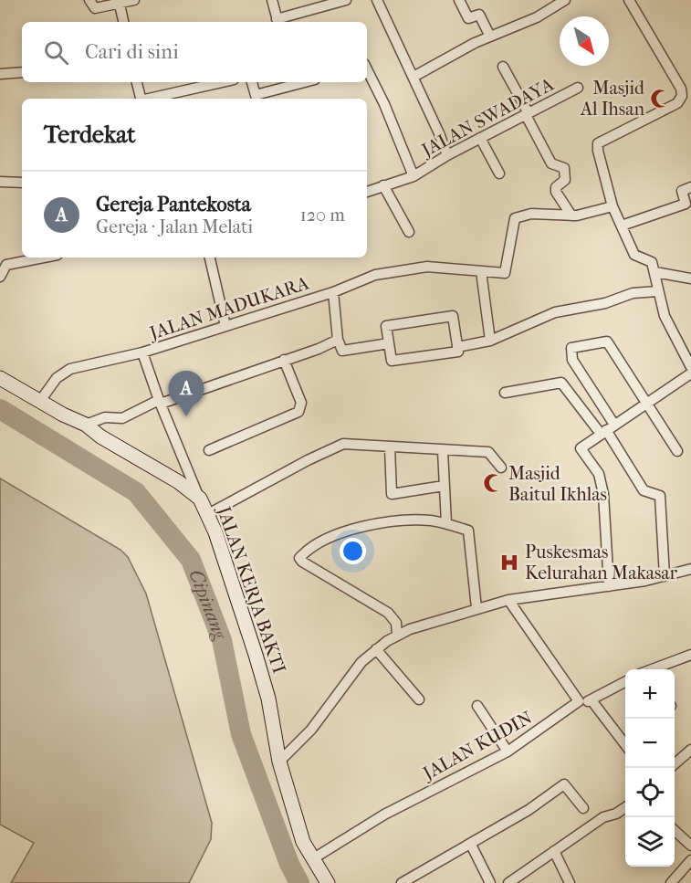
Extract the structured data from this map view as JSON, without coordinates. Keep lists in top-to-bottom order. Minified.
{"streets":{"street":["JALAN SWADAYA","JALAN MADUKARA","JALAN KERJA BAKTI","JALAN KUDIN"]},"crossings":[["JALAN MADUKARA","JALAN KERJA BAKTI"],["JALAN KERJA BAKTI","JALAN KUDIN"]],"water":["Cipinang"],"places":{"mosque":["Masjid Al Ihsan","Masjid Baitul Ikhlas"],"hospital":["Puskesmas Kelurahan Makasar"]},"north":"bottom right","page":{"search":"Cari di sini","heading":"Terdekat","list":[{"mark":"A","name":"Gereja Pantekosta","note":"Gereja · Jalan Melati","value":"120 m"}],"pins":"A","map_buttons":["+","−"]}}
